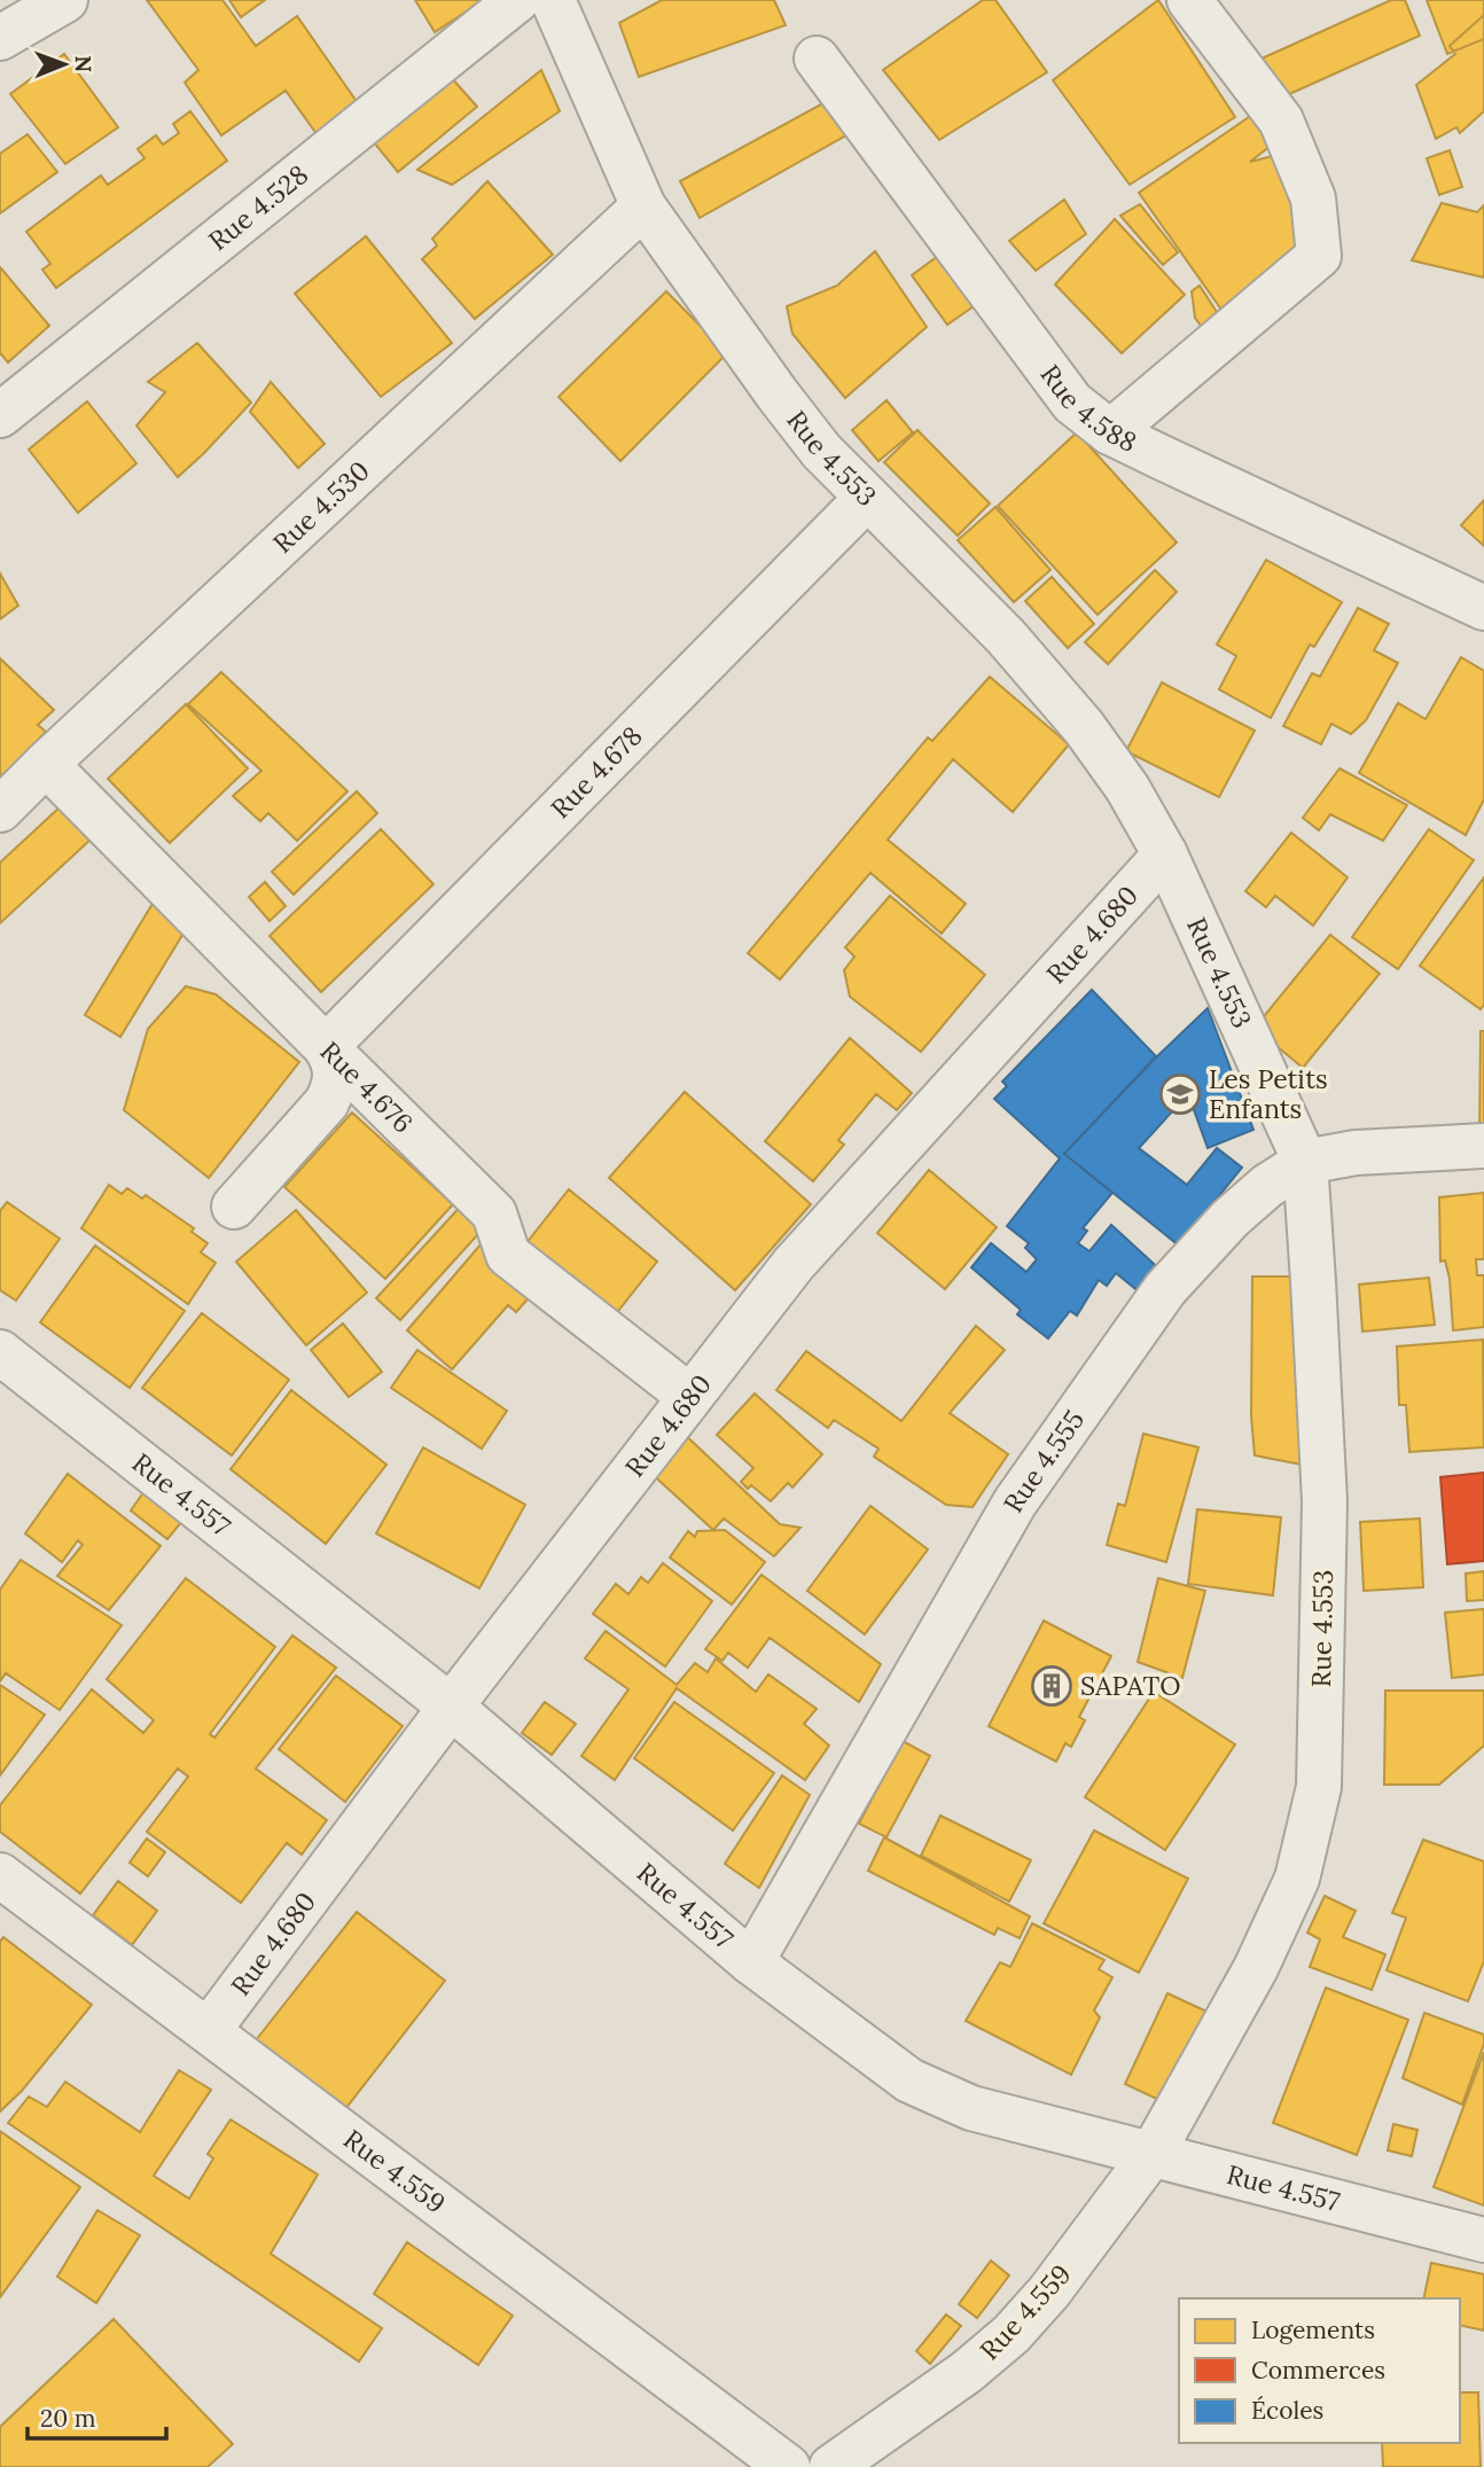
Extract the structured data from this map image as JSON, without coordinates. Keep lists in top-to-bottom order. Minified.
{"streets":{"street":["Rue 4.528","Rue 4.588","Rue 4.553","Rue 4.530","Rue 4.678","Rue 4.680","Rue 4.676","Rue 4.555","Rue 4.557","Rue 4.559"]},"crossings":[["Rue 4.553","Rue 4.530"],["Rue 4.553","Rue 4.678"],["Rue 4.553","Rue 4.680"],["Rue 4.553","Rue 4.555"],["Rue 4.553","Rue 4.557"],["Rue 4.553","Rue 4.559"],["Rue 4.530","Rue 4.676"],["Rue 4.678","Rue 4.676"],["Rue 4.680","Rue 4.676"],["Rue 4.680","Rue 4.557"],["Rue 4.680","Rue 4.559"],["Rue 4.555","Rue 4.557"],["Rue 4.557","Rue 4.559"]],"places":{"school or university":["Les Petits Enfants"],"building":["SAPATO"]},"legend":["Logements","Commerces","Écoles"],"scale_bar":"20 m","north":"right"}
